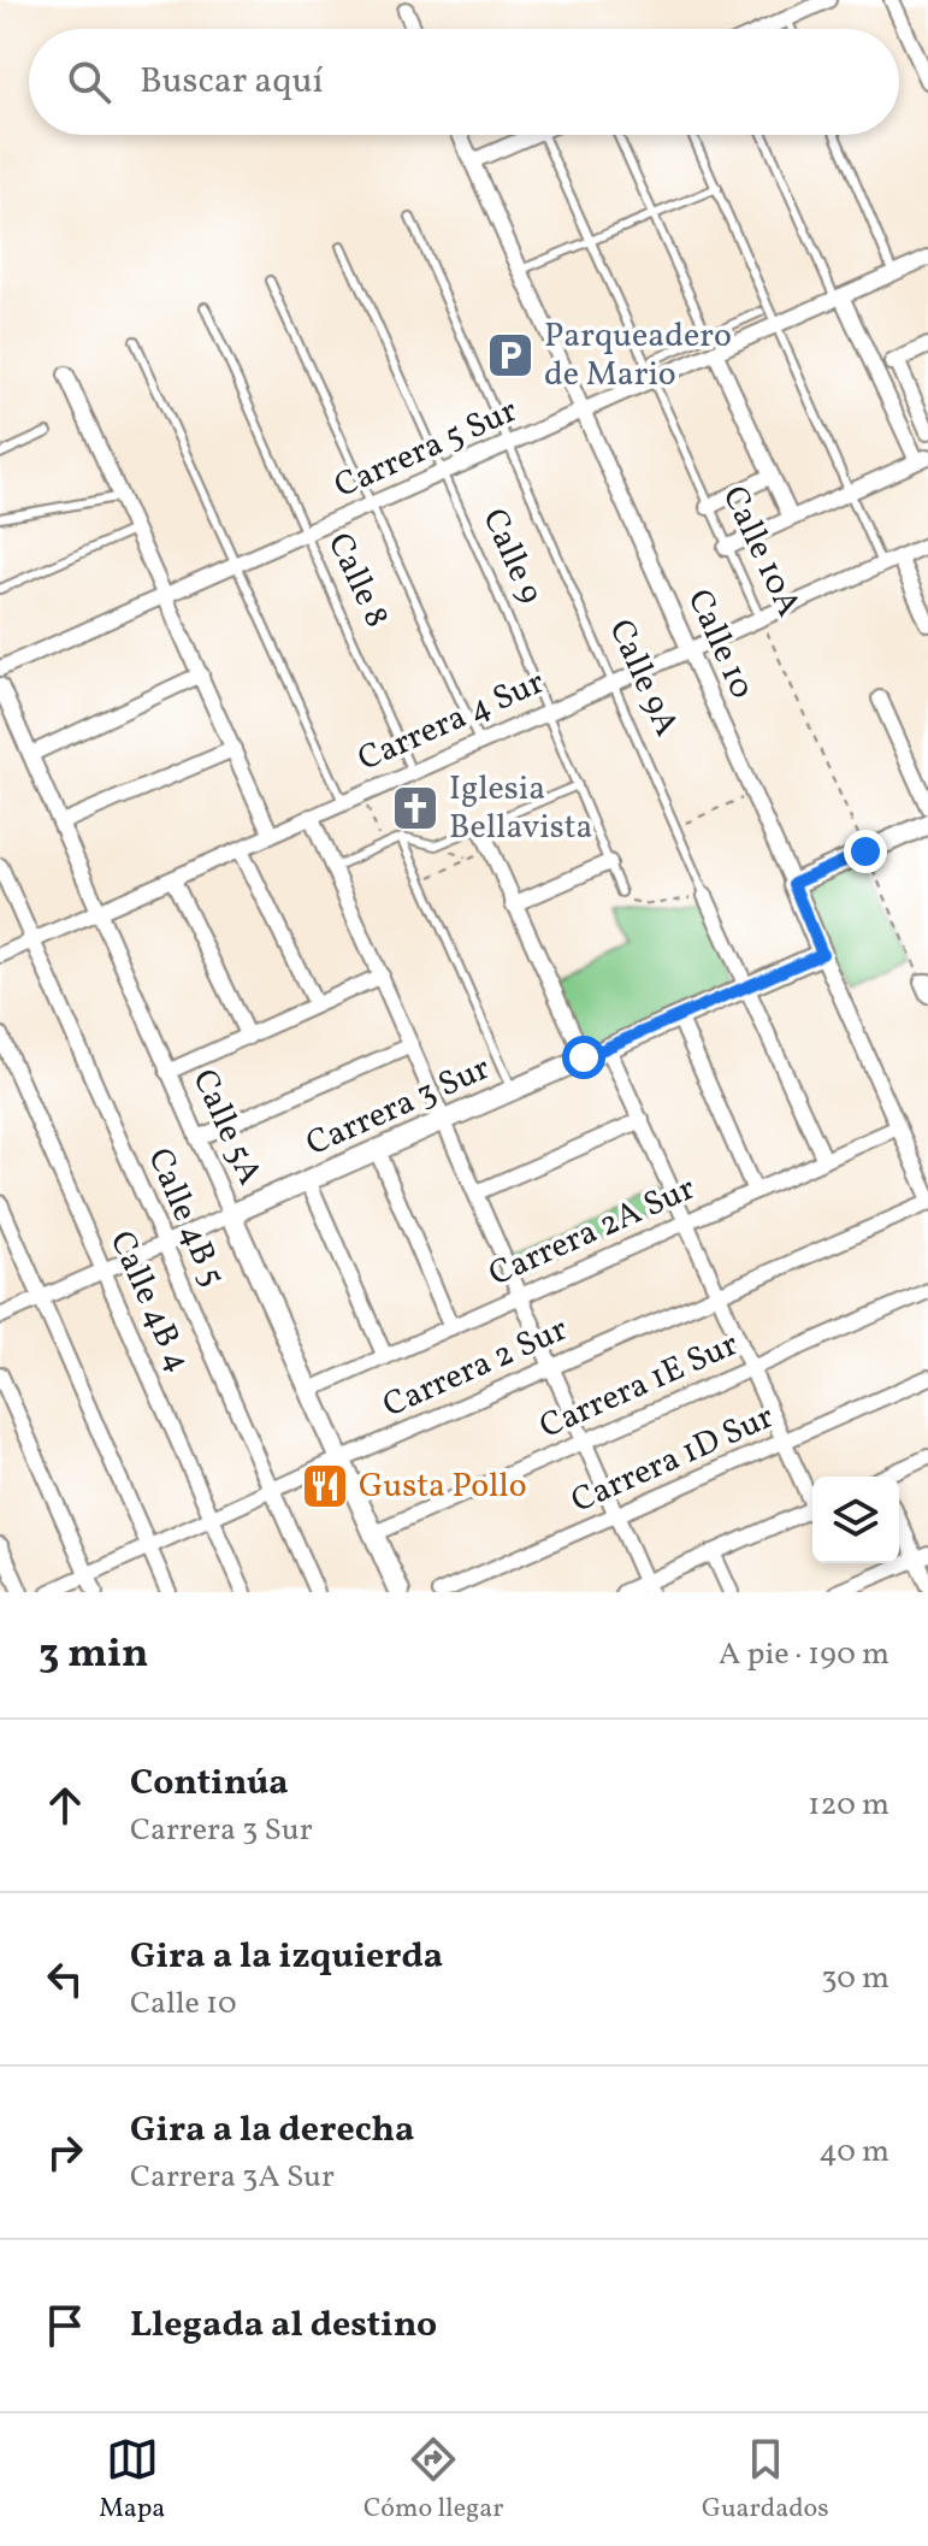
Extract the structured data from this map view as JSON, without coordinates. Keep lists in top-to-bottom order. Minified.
{"streets":{"street":["Carrera 5 Sur","Calle 10","Calle 9A","Carrera 4 Sur","Carrera 3 Sur","Calle 5A","Calle 4B 5","Carrera 2A Sur","Calle 4B 4","Carrera 2 Sur","Carrera 1E Sur","Carrera 1D Sur"],"lane":["Calle 10A","Calle 9","Calle 8"]},"crossings":[["Carrera 5 Sur","Calle 10A"],["Carrera 5 Sur","Calle 9"],["Carrera 5 Sur","Calle 8"],["Carrera 5 Sur","Calle 10"],["Carrera 5 Sur","Calle 9A"],["Calle 10A","Carrera 4 Sur"],["Calle 9","Carrera 4 Sur"],["Calle 8","Carrera 4 Sur"],["Calle 10","Carrera 4 Sur"],["Calle 10","Carrera 3 Sur"],["Calle 10","Carrera 2A Sur"],["Calle 9A","Carrera 4 Sur"],["Calle 9A","Carrera 3 Sur"],["Calle 9A","Carrera 2A Sur"],["Carrera 4 Sur","Calle 5A"],["Carrera 4 Sur","Calle 4B 5"],["Carrera 3 Sur","Calle 5A"],["Carrera 3 Sur","Calle 4B 5"],["Carrera 3 Sur","Calle 4B 4"],["Calle 5A","Carrera 2A Sur"],["Calle 5A","Carrera 2 Sur"],["Calle 5A","Carrera 1E Sur"],["Calle 4B 5","Carrera 2 Sur"],["Calle 4B 4","Carrera 2 Sur"]],"places":{"parking":["Parqueadero de Mario"],"church":["Iglesia Bellavista"],"restaurant":["Gusta Pollo"]},"page":{"search":"Buscar aquí","heading":["3 min","A pie · 190 m"],"list":[["Continúa","Carrera 3 Sur","120 m"],["Gira a la izquierda","Calle 10","30 m"],["Gira a la derecha","Carrera 3A Sur","40 m"],"Llegada al destino"],"nav":["Mapa","Cómo llegar","Guardados"]}}
